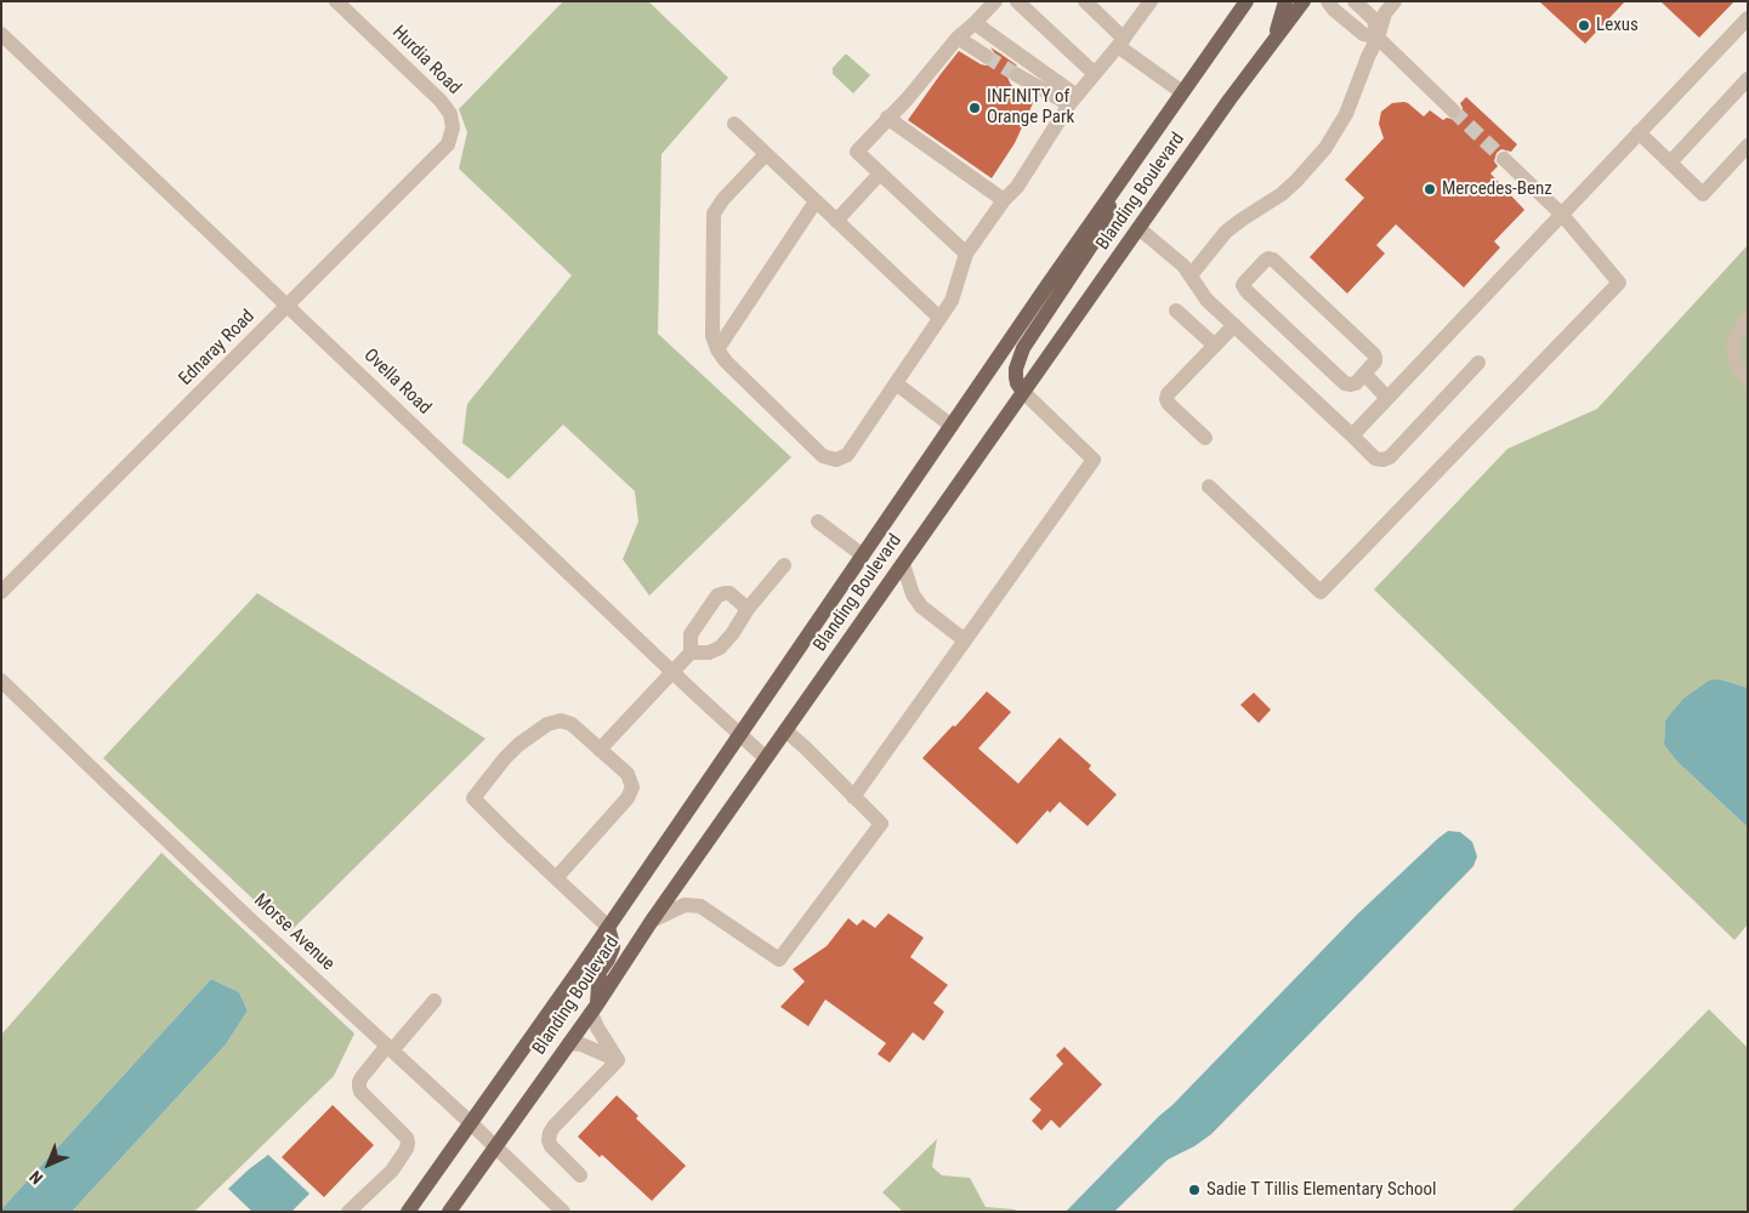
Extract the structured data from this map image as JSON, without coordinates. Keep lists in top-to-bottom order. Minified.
{"streets":{"main road":["Blanding Boulevard"],"street":["Hurdia Road","Ednaray Road","Ovella Road","Morse Avenue"]},"crossings":[["Hurdia Road","Ednaray Road"],["Blanding Boulevard","Ovella Road"],["Blanding Boulevard","Morse Avenue"],["Ednaray Road","Ovella Road"]],"places":["Lexus","INFINITY of Orange Park","Mercedes-Benz","Sadie T Tillis Elementary School"],"north":"bottom left"}
